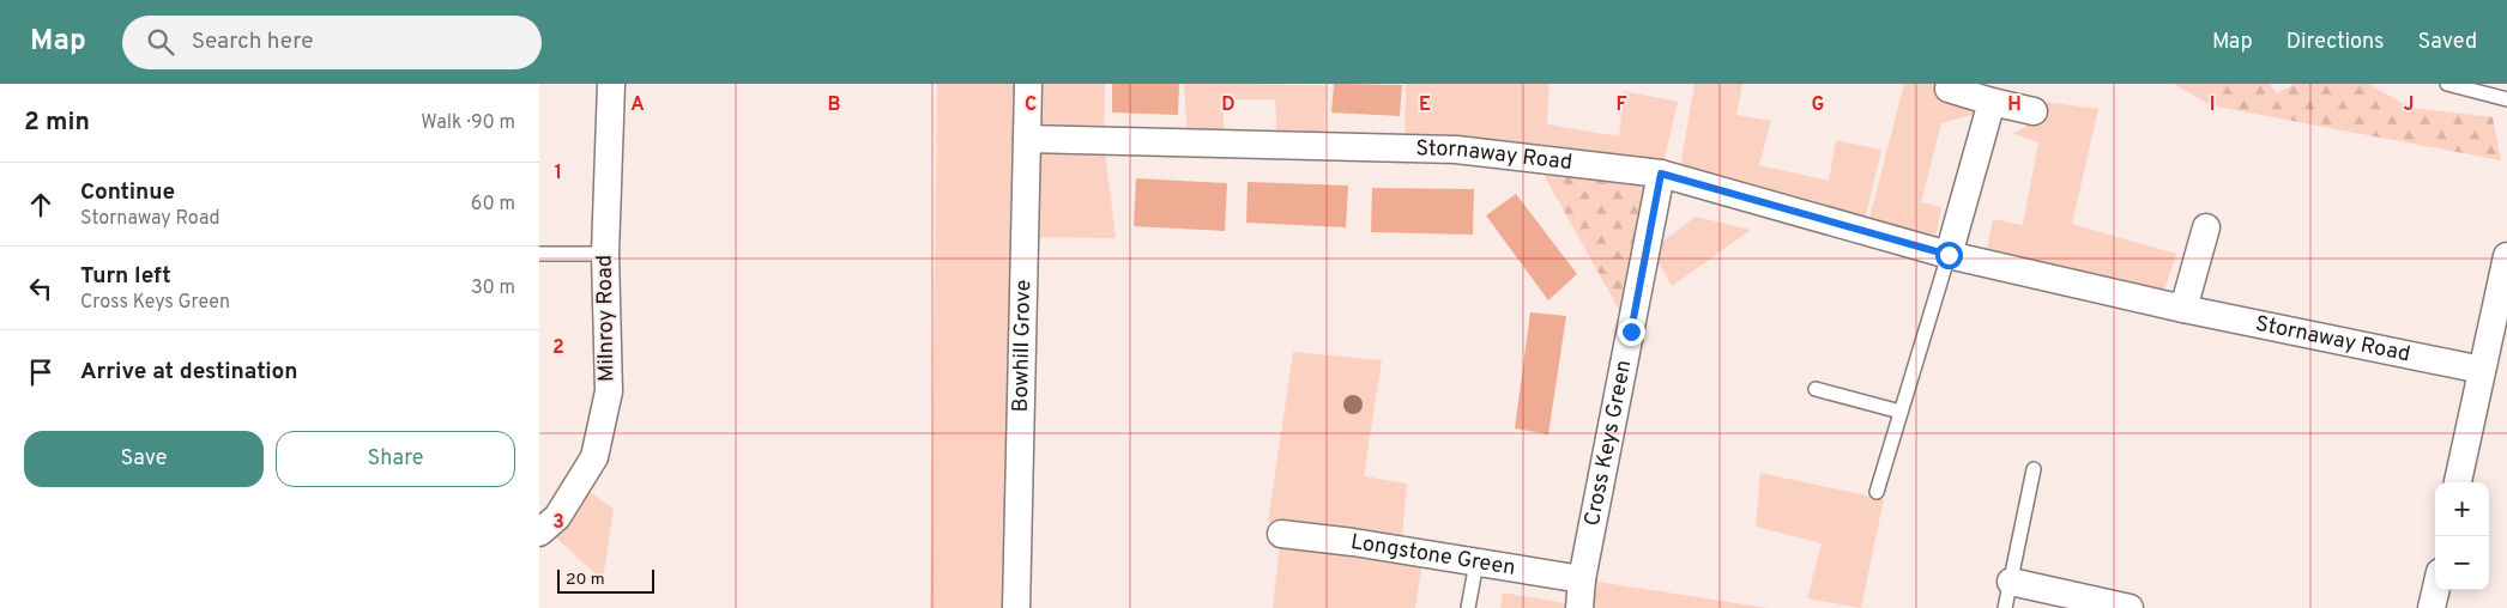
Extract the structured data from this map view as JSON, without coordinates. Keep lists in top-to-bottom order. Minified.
{"streets":{"street":["Stornaway Road","Milnroy Road","Bowhill Grove","Cross Keys Green","Longstone Green"]},"crossings":[["Stornaway Road","Bowhill Grove"],["Stornaway Road","Cross Keys Green"],["Cross Keys Green","Longstone Green"]],"scale_bar":"20 m","page":{"header":"Map","search":"Search here","nav":["Map","Directions","Saved"],"heading":["2 min","Walk · 90 m"],"list":[["Continue","Stornaway Road","60 m"],["Turn left","Cross Keys Green","30 m"],"Arrive at destination"],"buttons":["Save","Share"],"map_buttons":["+","−"],"scale":"20 m"},"grid":{"columns":["A","B","C","D","E","F","G","H","I","J"],"rows":["1","2","3"]}}
